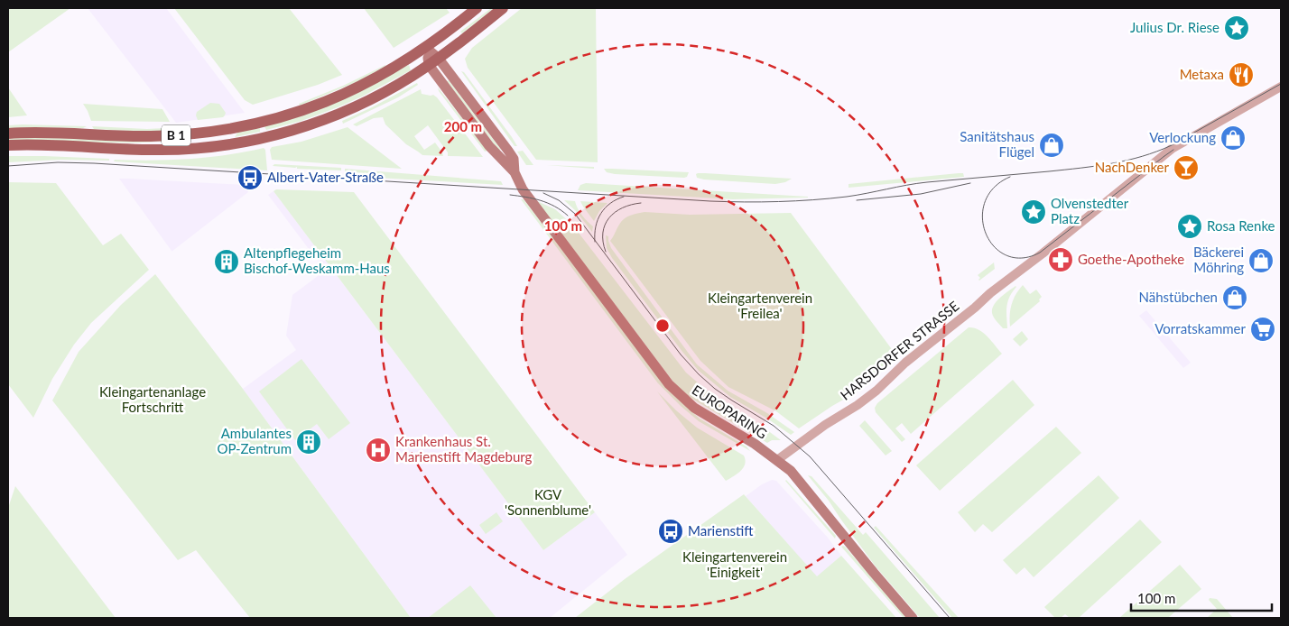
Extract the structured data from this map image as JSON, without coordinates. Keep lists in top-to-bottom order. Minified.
{"streets":{"main road":["B 1","EUROPARING"],"street":["HARSDORFER STRASSE"]},"crossings":[["B 1","EUROPARING"],["HARSDORFER STRASSE","EUROPARING"]],"parks":["Kleingartenverein 'Freilea'","Kleingartenanlage Fortschritt","KGV 'Sonnenblume'","Kleingartenverein 'Einigkeit'"],"places":{"place":["Julius Dr. Riese","Olvenstedter Platz","Rosa Renke"],"restaurant":["Metaxa"],"shop":["Verlockung","Sanitätshaus Flügel","Bäckerei Möhring","Nähstübchen"],"bar":["NachDenker"],"bus stop":["Albert-Vater-Straße","Marienstift"],"pharmacy":["Goethe-Apotheke"],"building":["Altenpflegeheim Bischof-Weskamm-Haus","Ambulantes OP-Zentrum"],"supermarket":["Vorratskammer"],"hospital":["Krankenhaus St. Marienstift Magdeburg"]},"scale_bar":"100 m","rings":["200 m","100 m"]}
